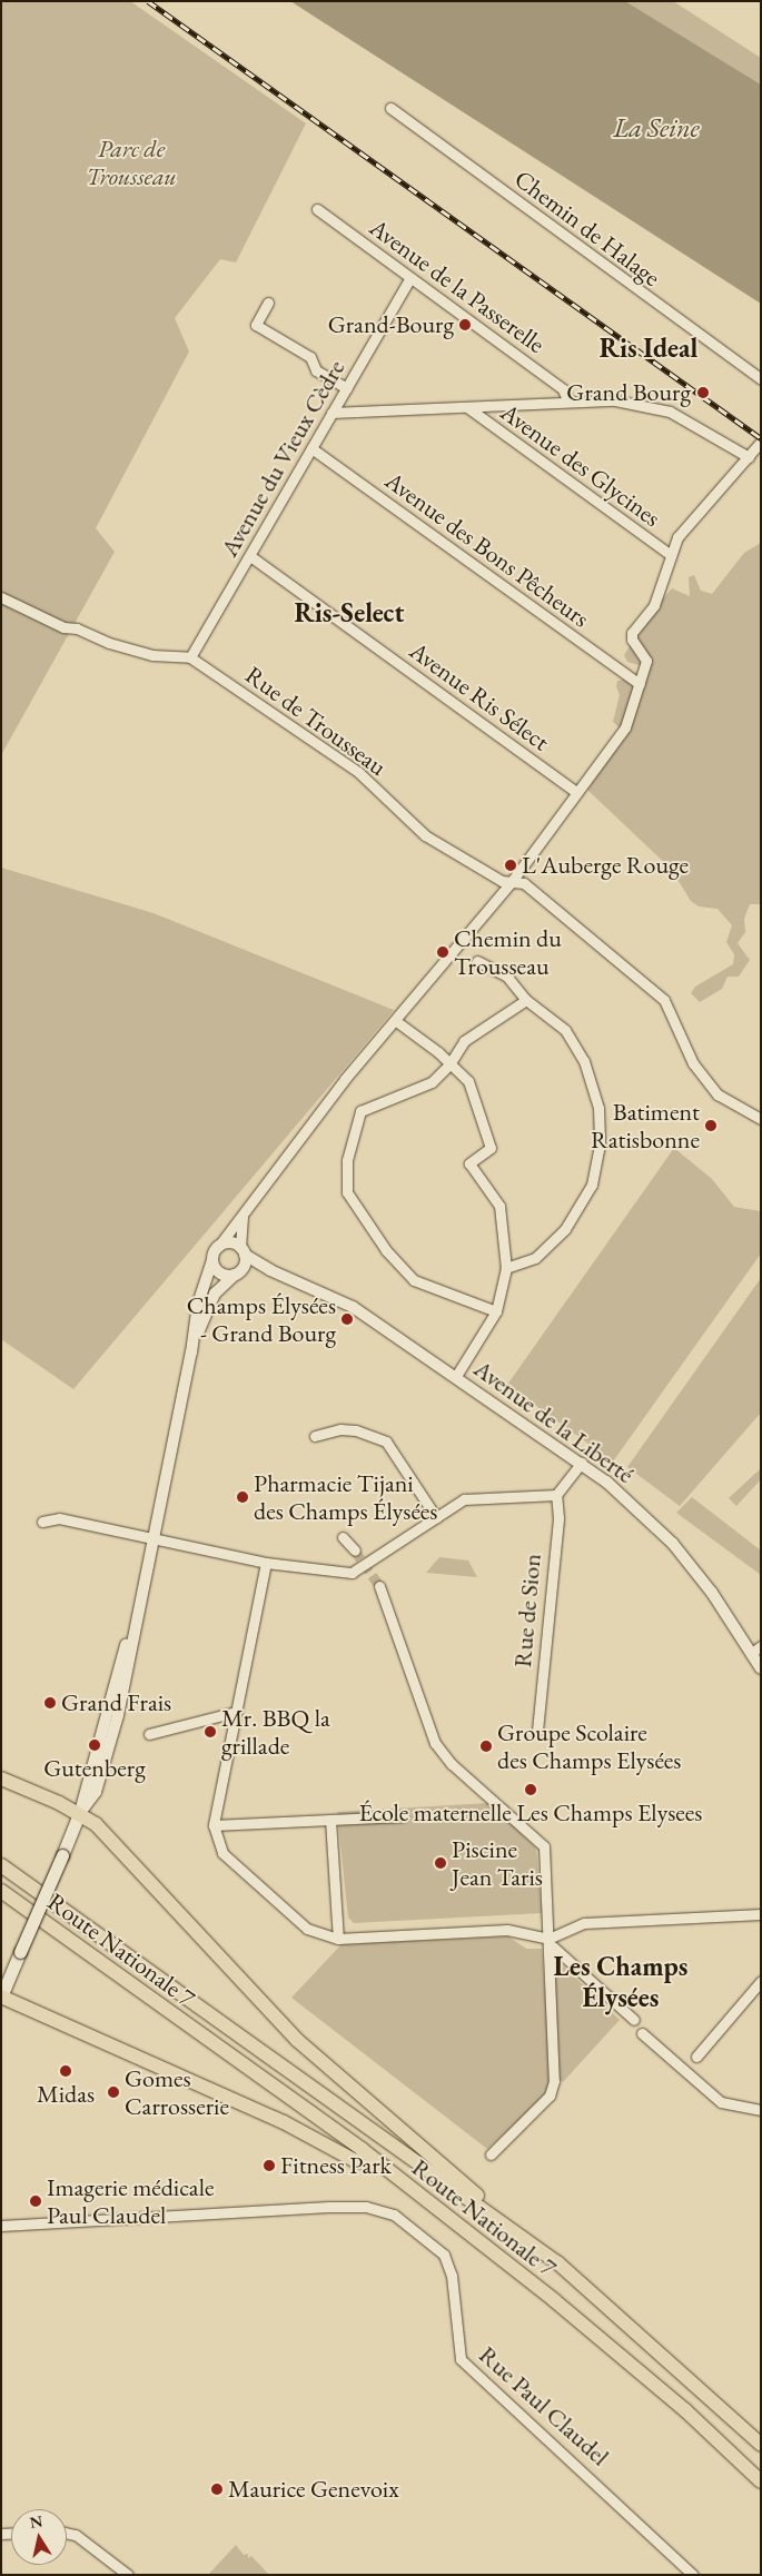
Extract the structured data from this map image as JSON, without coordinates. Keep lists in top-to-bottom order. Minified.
{"streets":{"main road":["Route Nationale 7"],"street":["Chemin de Halage","Avenue de la Passerelle","Avenue du Vieux Cèdre","Avenue des Glycines","Avenue des Bons Pêcheurs","Avenue Ris Sélect","Rue de Trousseau","Avenue de la Liberté","Rue de Sion","Rue Paul Claudel"]},"crossings":[["Avenue de la Passerelle","Avenue du Vieux Cèdre"],["Avenue du Vieux Cèdre","Avenue des Bons Pêcheurs"],["Avenue du Vieux Cèdre","Avenue Ris Sélect"],["Avenue du Vieux Cèdre","Rue de Trousseau"]],"districts":["Ris Ideal","Ris-Select","Les Champs Élysées"],"water":["La Seine"],"parks":["Parc de Trousseau"],"places":["Grand-Bourg","Grand Bourg","L'Auberge Rouge","Chemin du Trousseau","Batiment Ratisbonne","Champs Élysées - Grand Bourg","Pharmacie Tijani des Champs Élysées","Grand Frais","Mr. BBQ la grillade","Gutenberg","Groupe Scolaire des Champs Elysées","École maternelle Les Champs Elysees","Piscine Jean Taris","Midas","Gomes Carrosserie","Fitness Park","Imagerie médicale Paul Claudel","Maurice Genevoix"],"north":"top"}
